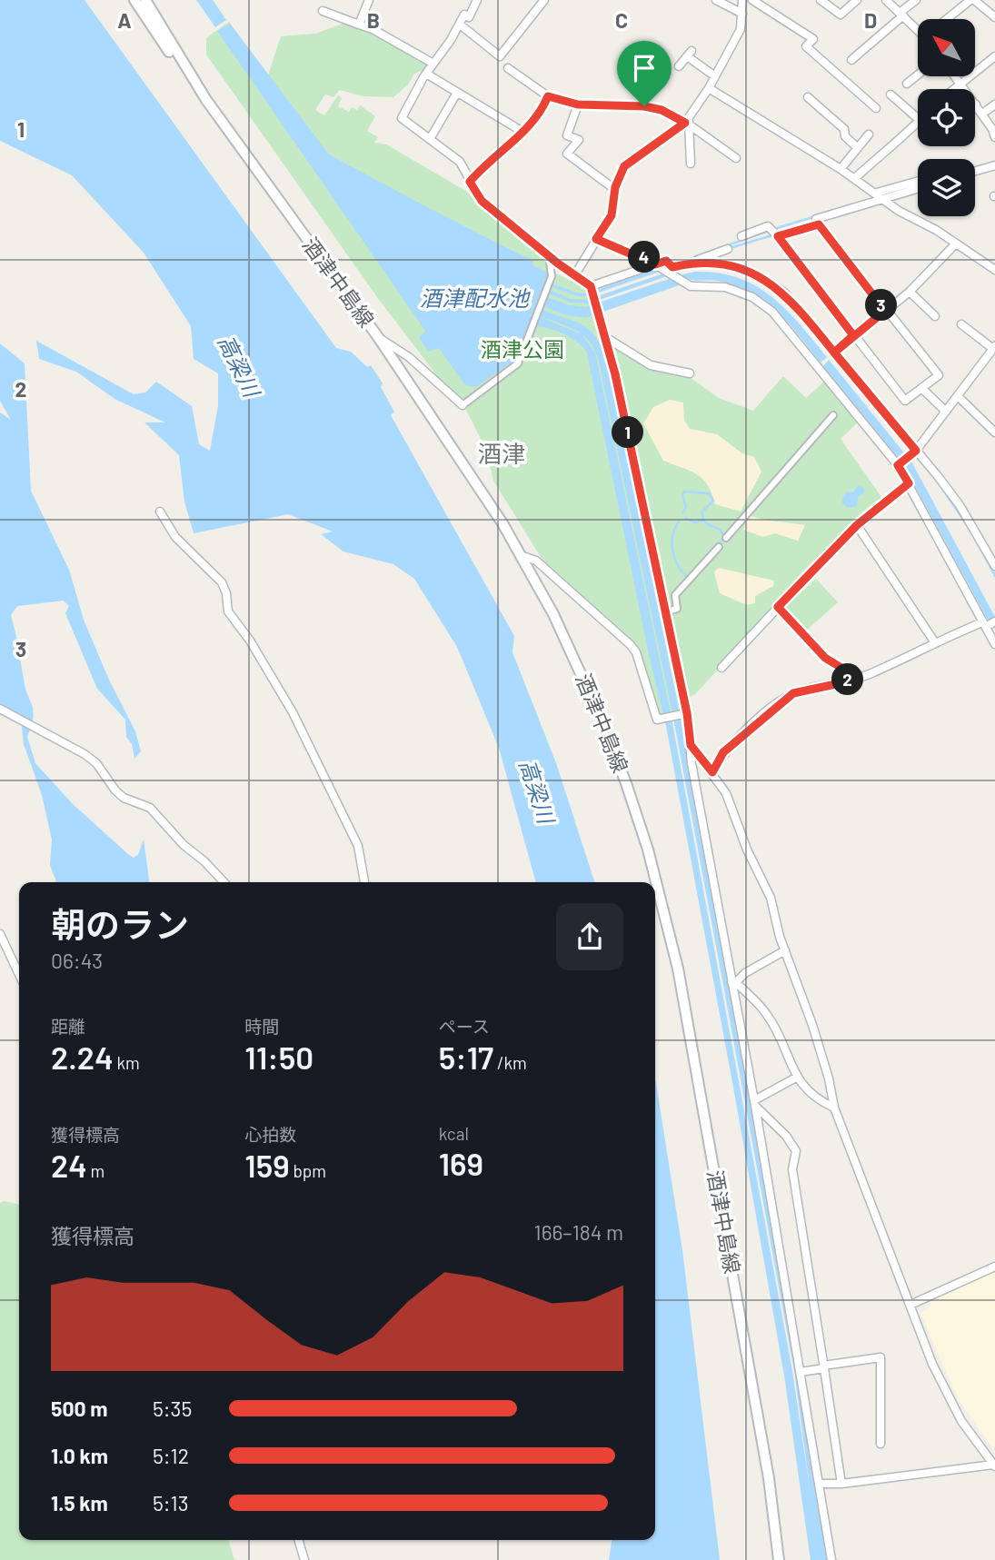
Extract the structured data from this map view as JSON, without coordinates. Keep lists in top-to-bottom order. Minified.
{"streets":{"main road":["酒津中島線"]},"districts":["酒津"],"water":["酒津配水池","高梁川"],"parks":["酒津公園"],"north":"top left","page":{"pins":["4","3","1","2"],"heading":["朝のラン","06:43"],"stats":[["距離","2.24 km"],["時間","11:50"],["ペース","5:17 /km"],["獲得標高","24 m"],["心拍数","159 bpm"],["kcal","169"]],"chart":["獲得標高","166–184 m"],"list":[{"name":"500 m","note":"5:35"},{"name":"1.0 km","note":"5:12"},{"name":"1.5 km","note":"5:13"}]},"grid":{"columns":["A","B","C","D"],"rows":["1","2","3"]}}
